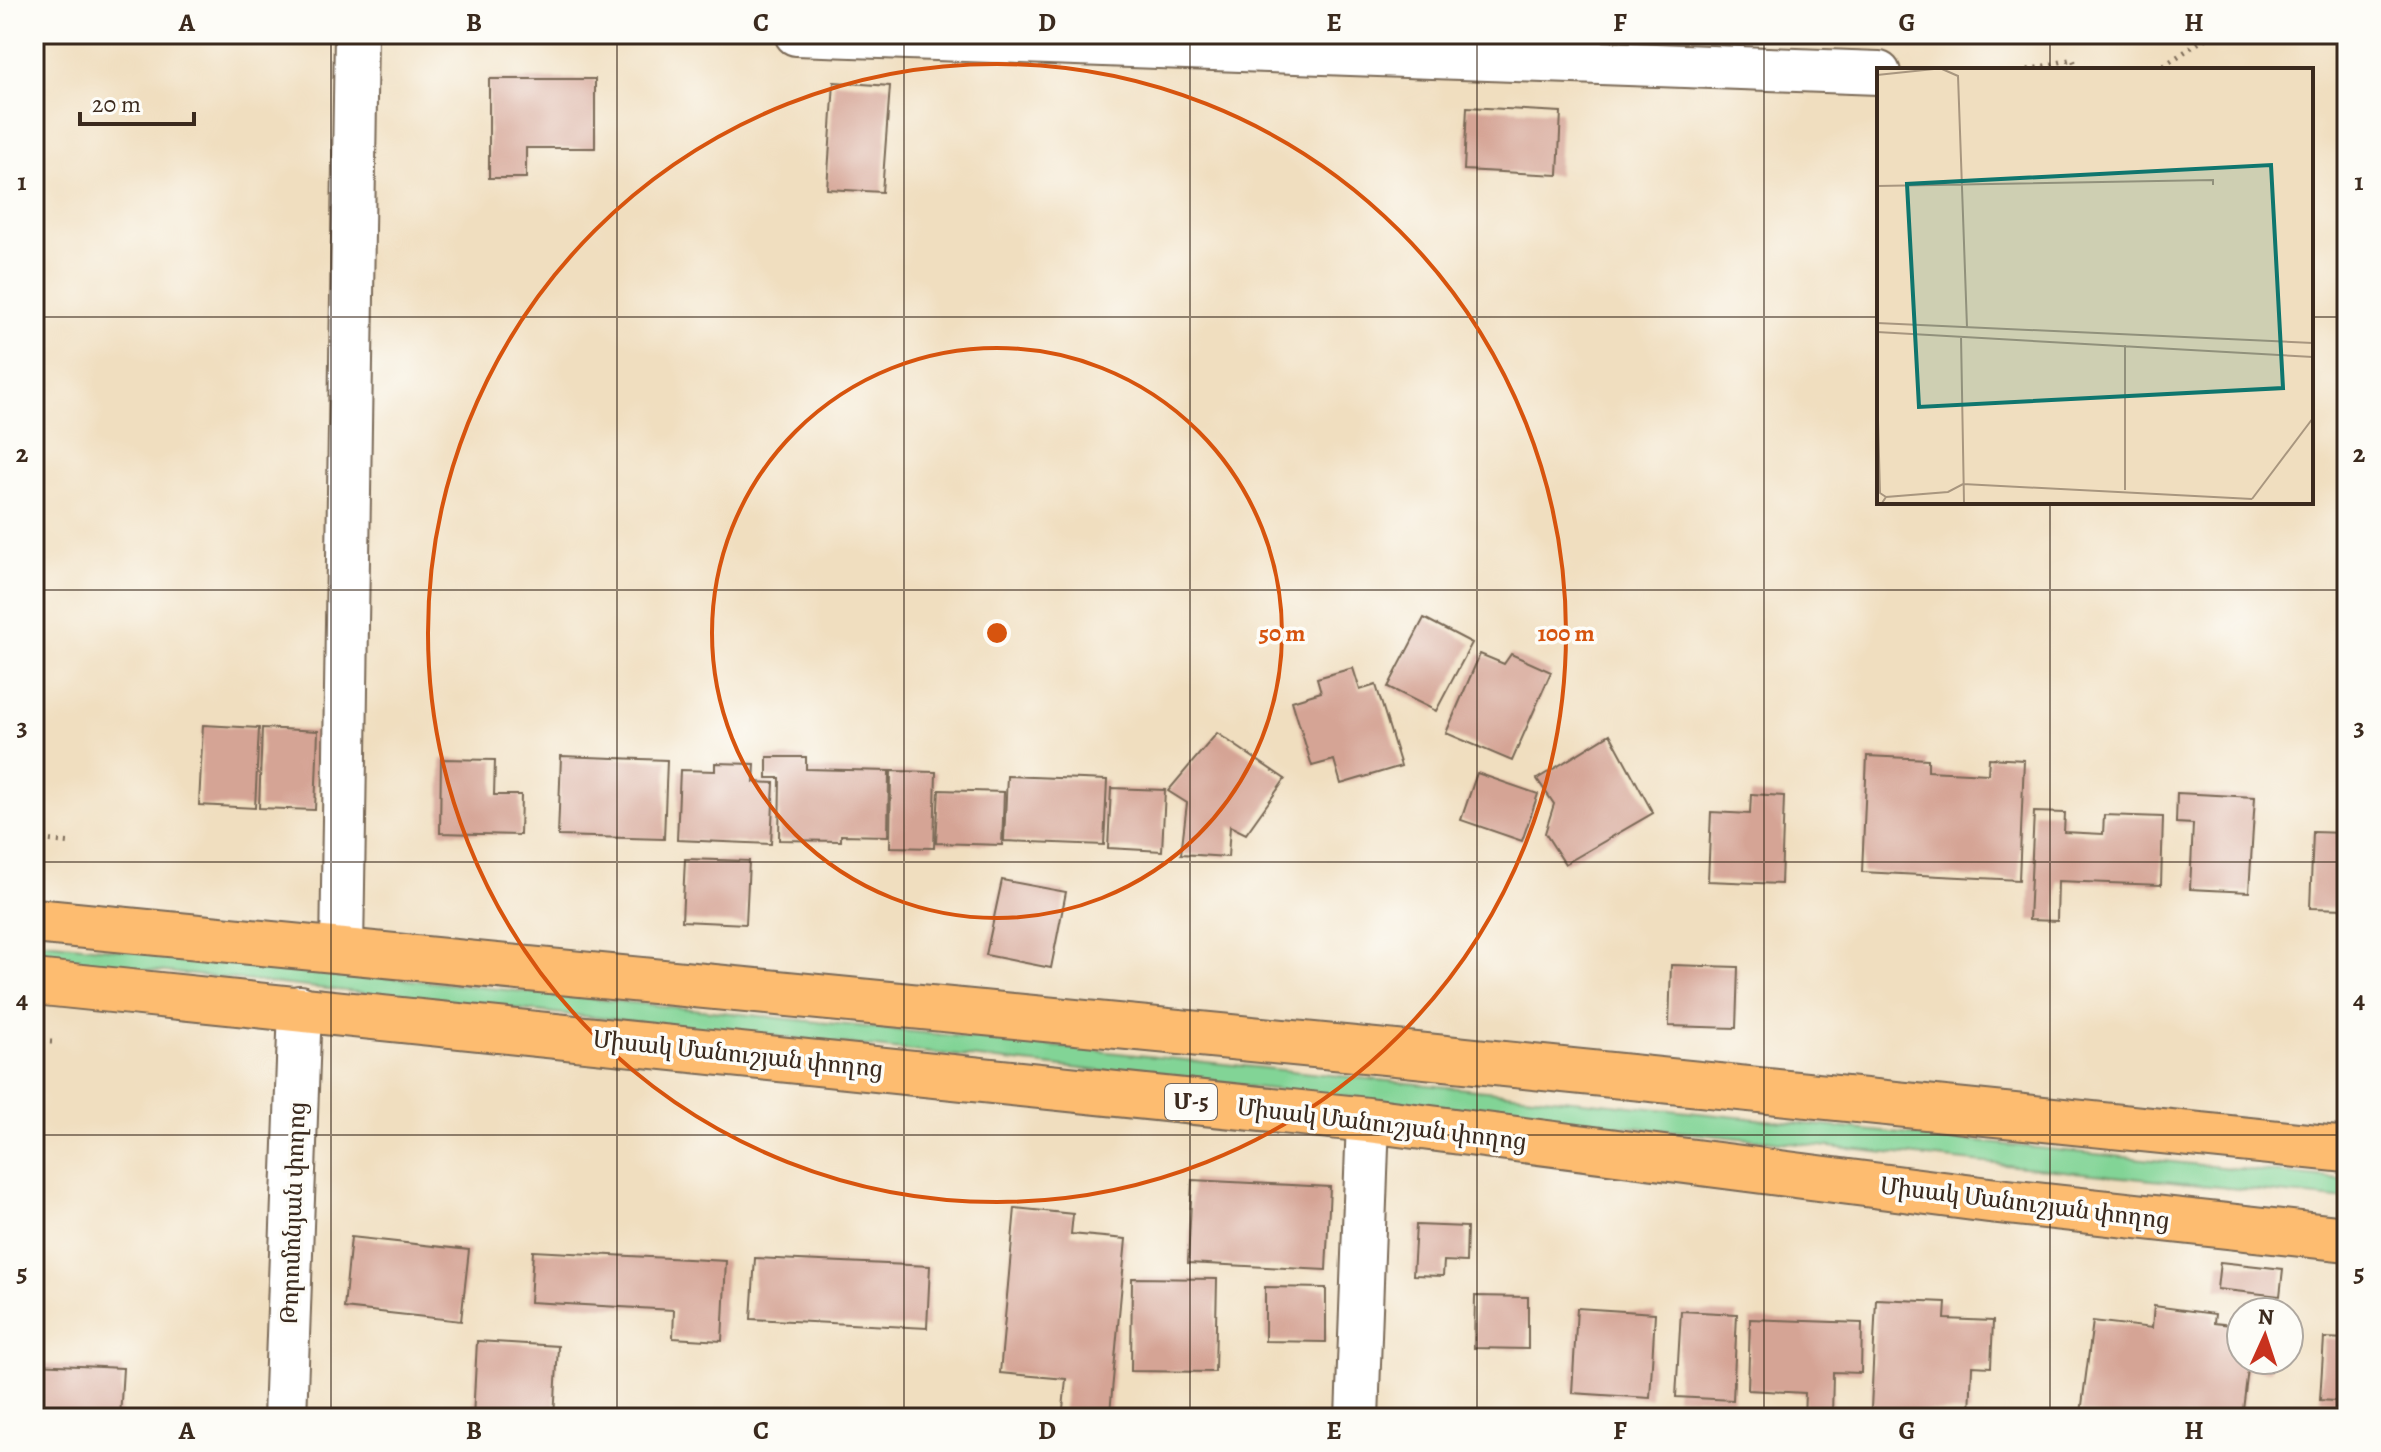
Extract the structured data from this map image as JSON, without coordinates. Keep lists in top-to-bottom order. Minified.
{"streets":{"highway":["Միսակ Մանուշյան փողոց","Մ-5"],"street":["Թորոմոնյան փողոց"]},"crossings":[["Միսակ Մանուշյան փողոց","Թորոմոնյան փողոց"]],"scale_bar":"20 m","north":"top","grid":{"columns":["A","B","C","D","E","F","G","H"],"rows":["1","2","3","4","5"]},"rings":["50 m","100 m"]}
